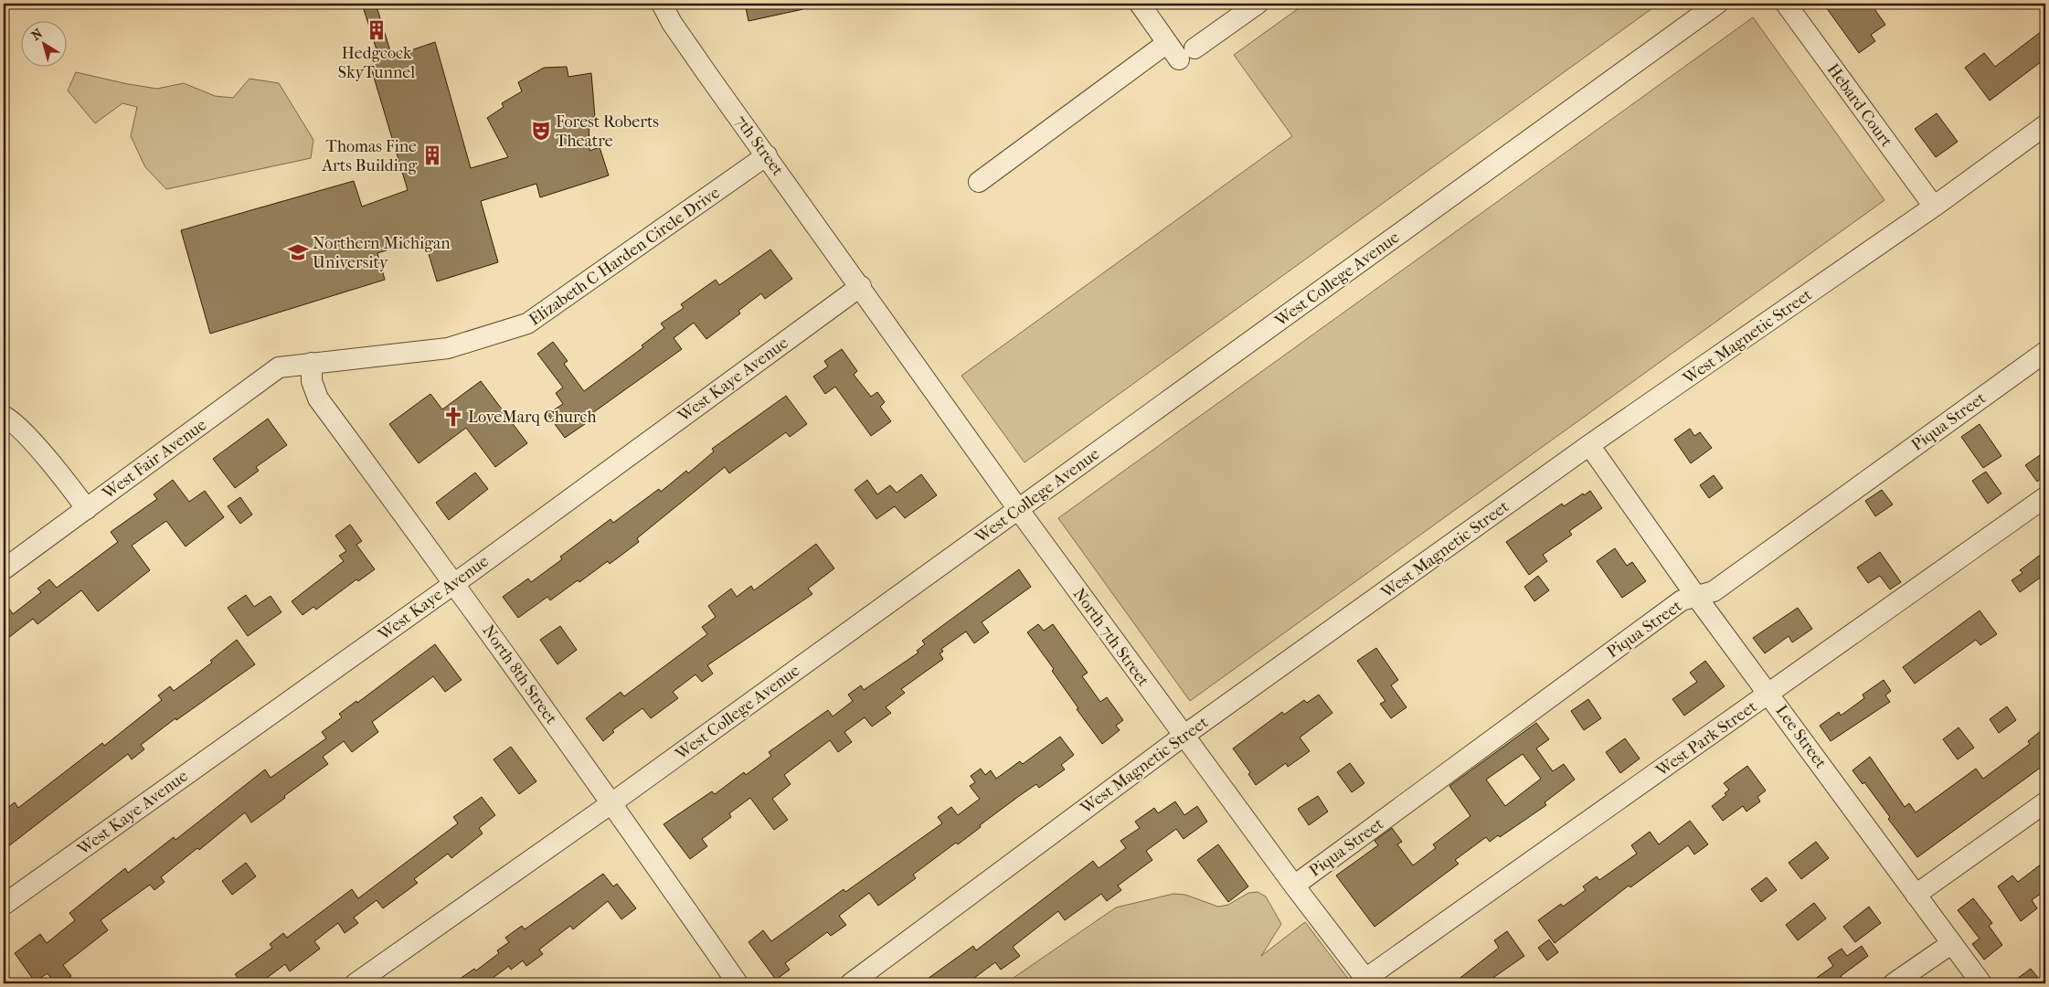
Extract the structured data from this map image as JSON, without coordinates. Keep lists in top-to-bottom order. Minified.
{"streets":{"street":["Hebard Court","7th Street","Elizabeth C Harden Circle Drive","West College Avenue","West Magnetic Street","West Kaye Avenue","Piqua Street","West Fair Avenue","North 7th Street","North 8th Street","Lee Street","West Park Street"]},"crossings":[["Hebard Court","West Magnetic Street"],["7th Street","Elizabeth C Harden Circle Drive"],["7th Street","West Kaye Avenue"],["7th Street","North 7th Street"],["Elizabeth C Harden Circle Drive","West Fair Avenue"],["Elizabeth C Harden Circle Drive","North 8th Street"],["West College Avenue","North 7th Street"],["West College Avenue","North 8th Street"],["West Magnetic Street","North 7th Street"],["West Magnetic Street","Lee Street"],["West Kaye Avenue","North 7th Street"],["West Kaye Avenue","North 8th Street"],["Piqua Street","North 7th Street"],["Piqua Street","Lee Street"],["West Fair Avenue","North 8th Street"],["North 7th Street","West Park Street"],["Lee Street","West Park Street"]],"places":{"building":["Hedgcock SkyTunnel","Thomas Fine Arts Building"],"theatre":["Forest Roberts Theatre"],"school or university":["Northern Michigan University"],"church":["LoveMarq Church"]},"north":"top left"}
